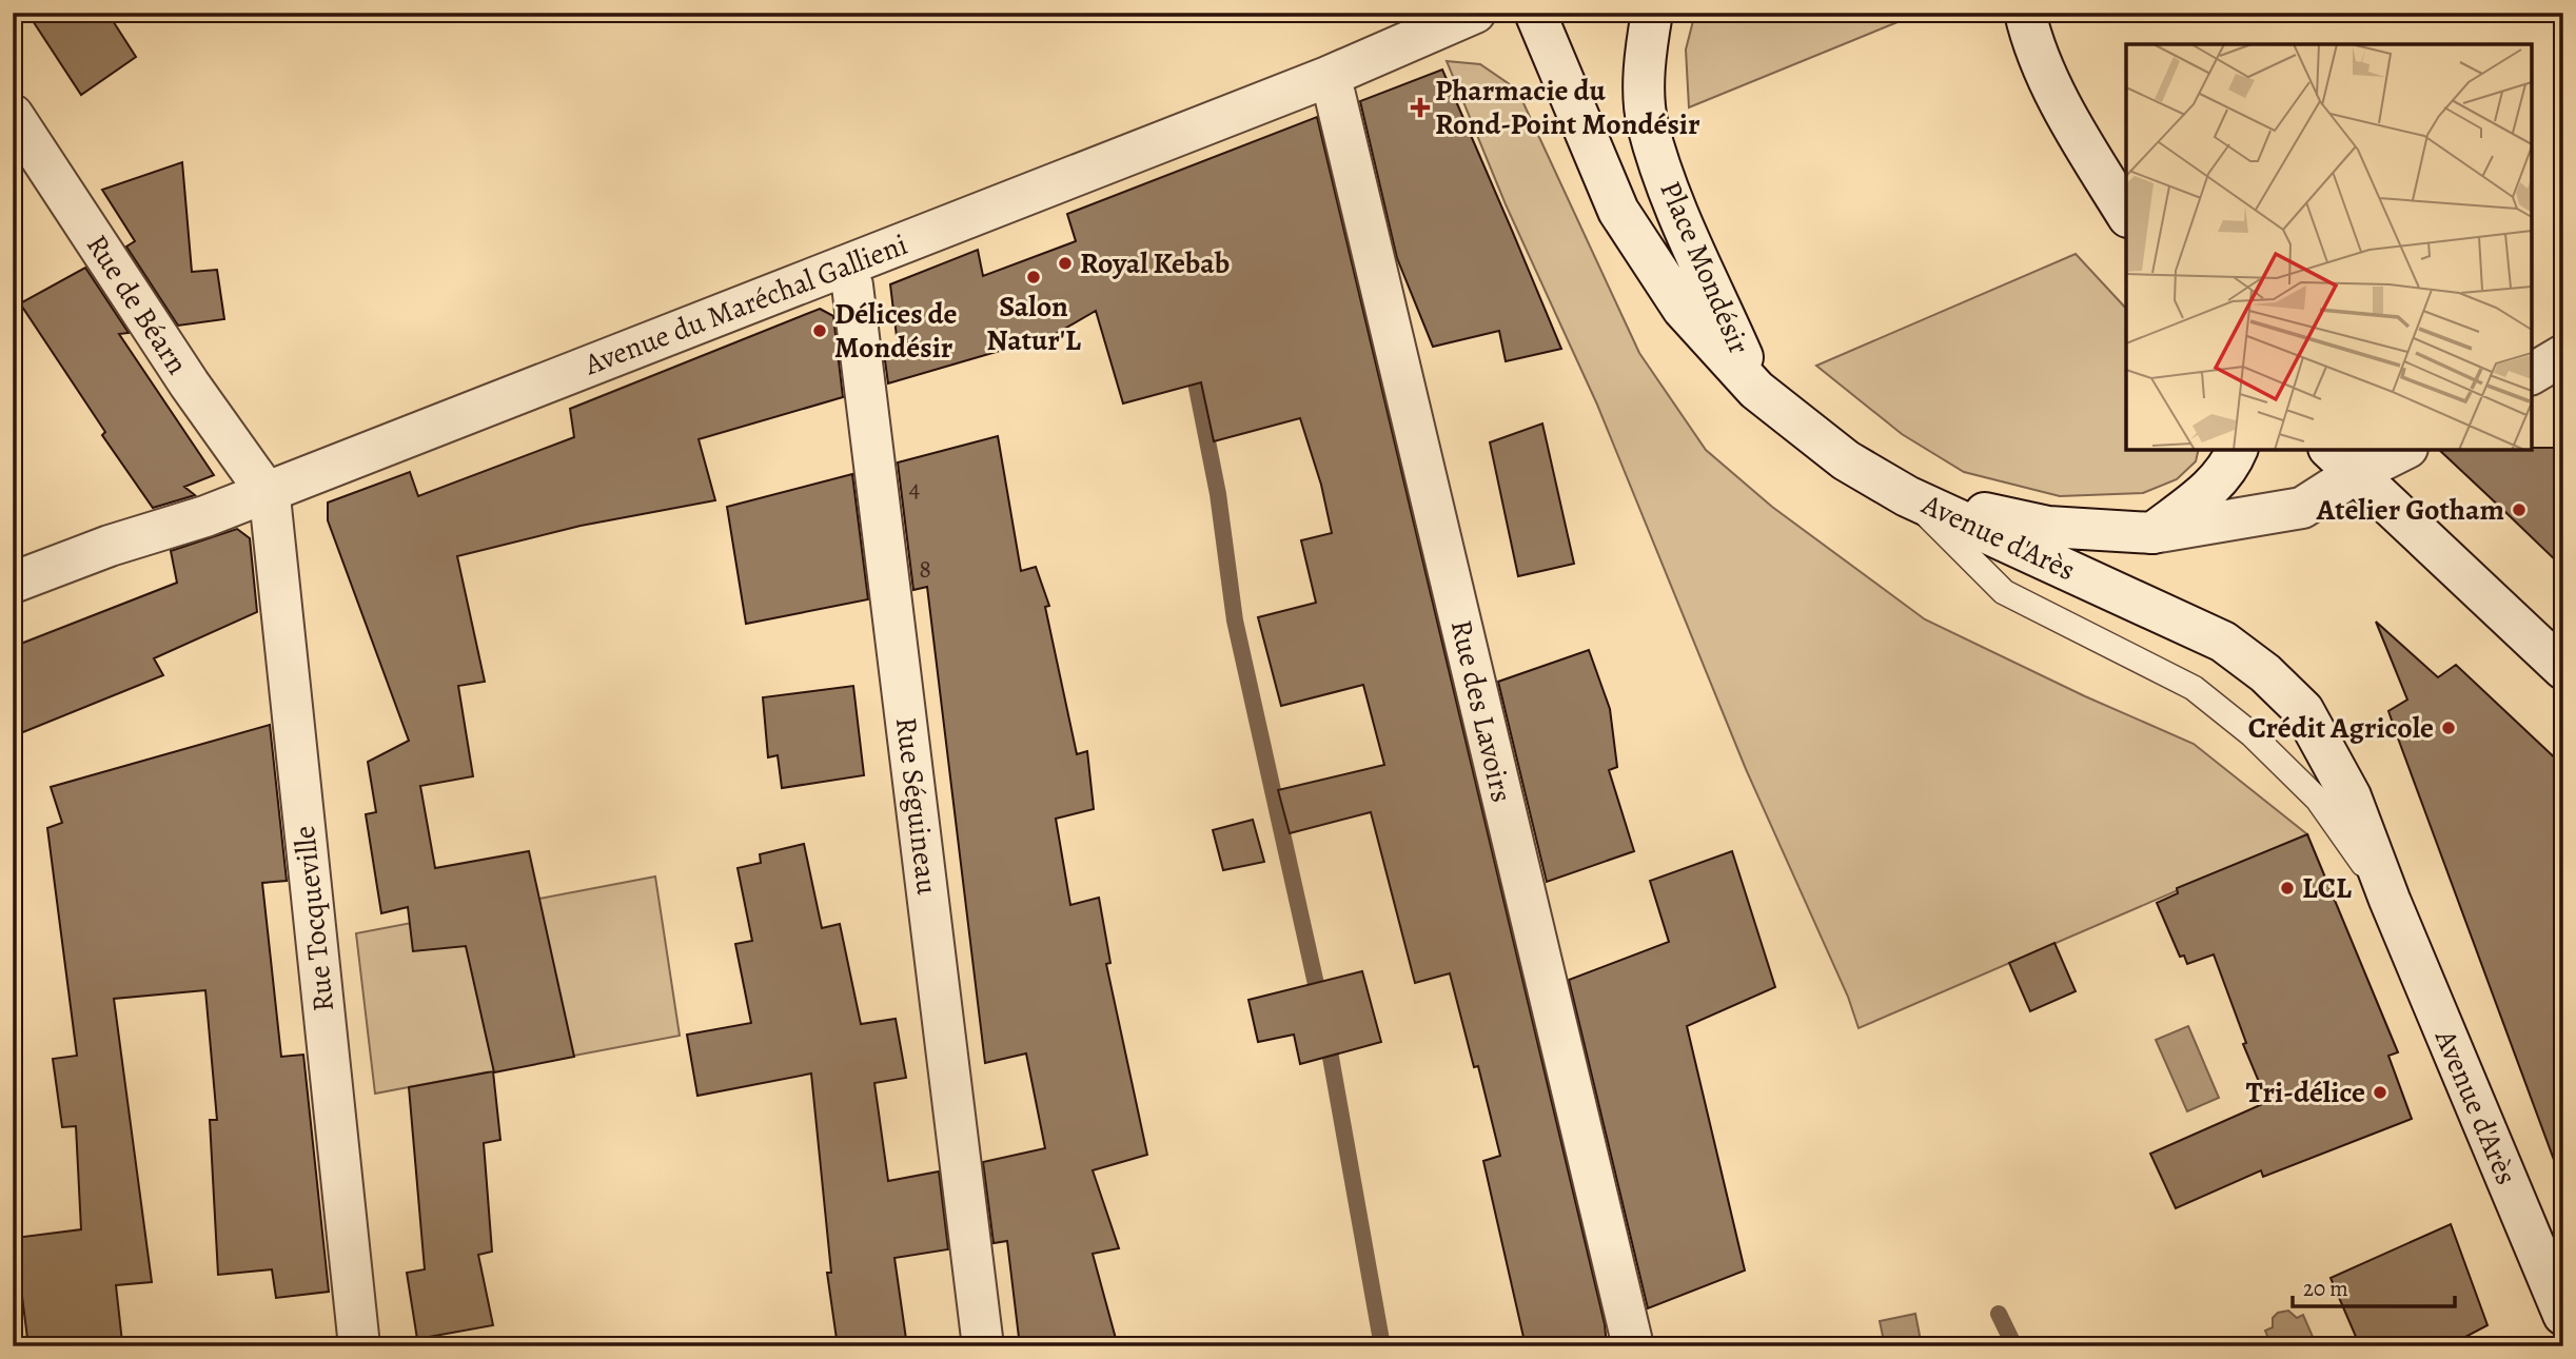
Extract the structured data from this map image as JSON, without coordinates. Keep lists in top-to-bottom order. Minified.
{"streets":{"street":["Place Mondésir","Rue de Béarn","Avenue du Maréchal Gallieni","Avenue d'Arès","Rue des Lavoirs","Rue Séguineau","Rue Tocqueville"]},"crossings":[["Place Mondésir","Avenue d'Arès"],["Rue de Béarn","Avenue du Maréchal Gallieni"],["Rue de Béarn","Rue Tocqueville"],["Avenue du Maréchal Gallieni","Rue des Lavoirs"],["Avenue du Maréchal Gallieni","Rue Séguineau"],["Avenue du Maréchal Gallieni","Rue Tocqueville"]],"places":{"health":["Pharmacie du Rond-Point Mondésir"],"other":["Royal Kebab","Salon Natur'L","Délices de Mondésir","Atelier Gotham","Crédit Agricole","LCL","Tri-délice"]},"house_numbers":["4","8"],"scale_bar":"20 m"}
